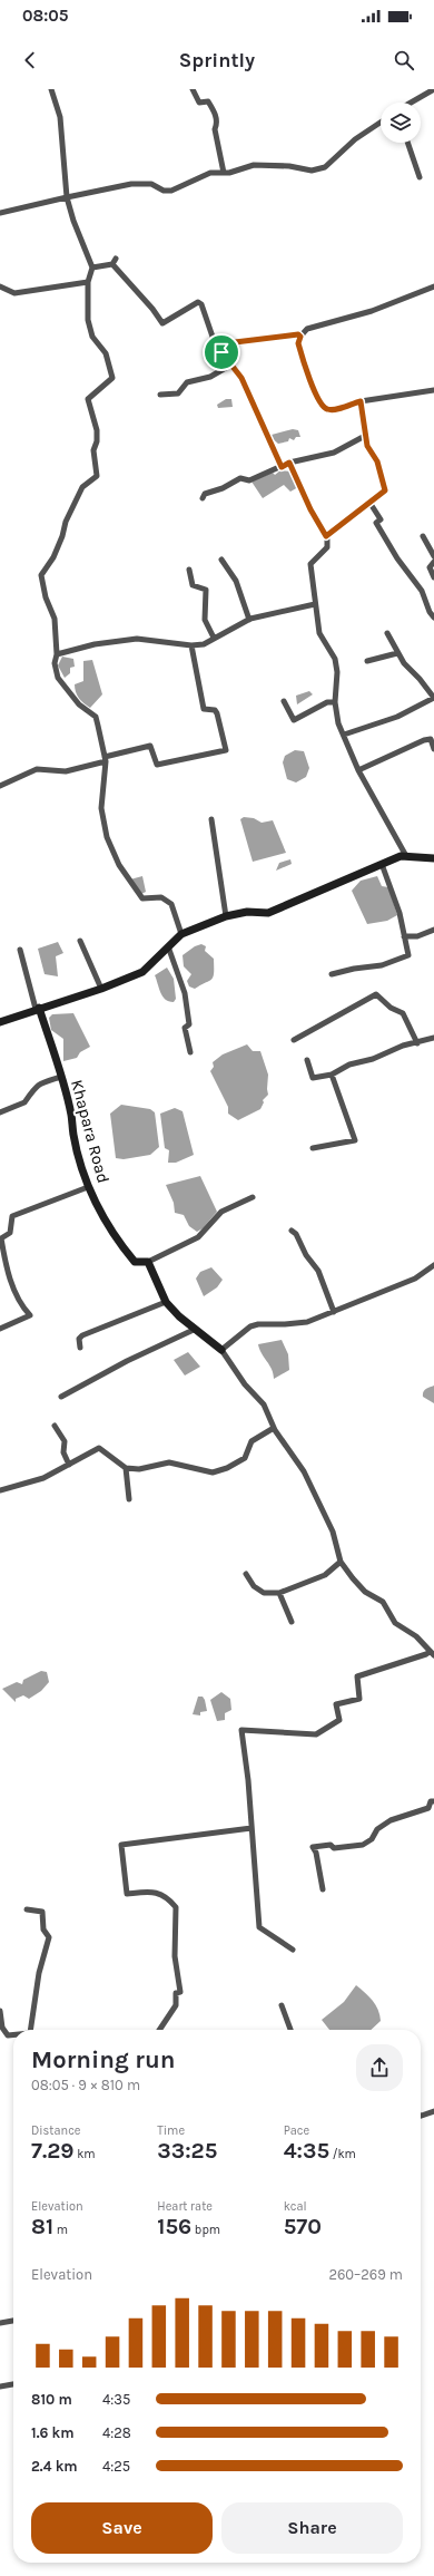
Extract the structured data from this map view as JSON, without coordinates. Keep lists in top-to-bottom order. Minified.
{"streets":{"street":["Khapara Road"]},"page":{"status":"08:05","header":"Sprintly","heading":["Morning run","08:05 · 9 × 810 m"],"stats":[["Distance","7.29 km"],["Time","33:25"],["Pace","4:35 /km"],["Elevation","81 m"],["Heart rate","156 bpm"],["kcal","570"]],"chart":["Elevation","260–269 m"],"list":[{"name":"810 m","note":"4:35"},{"name":"1.6 km","note":"4:28"},{"name":"2.4 km","note":"4:25"}],"buttons":["Save","Share"]}}
